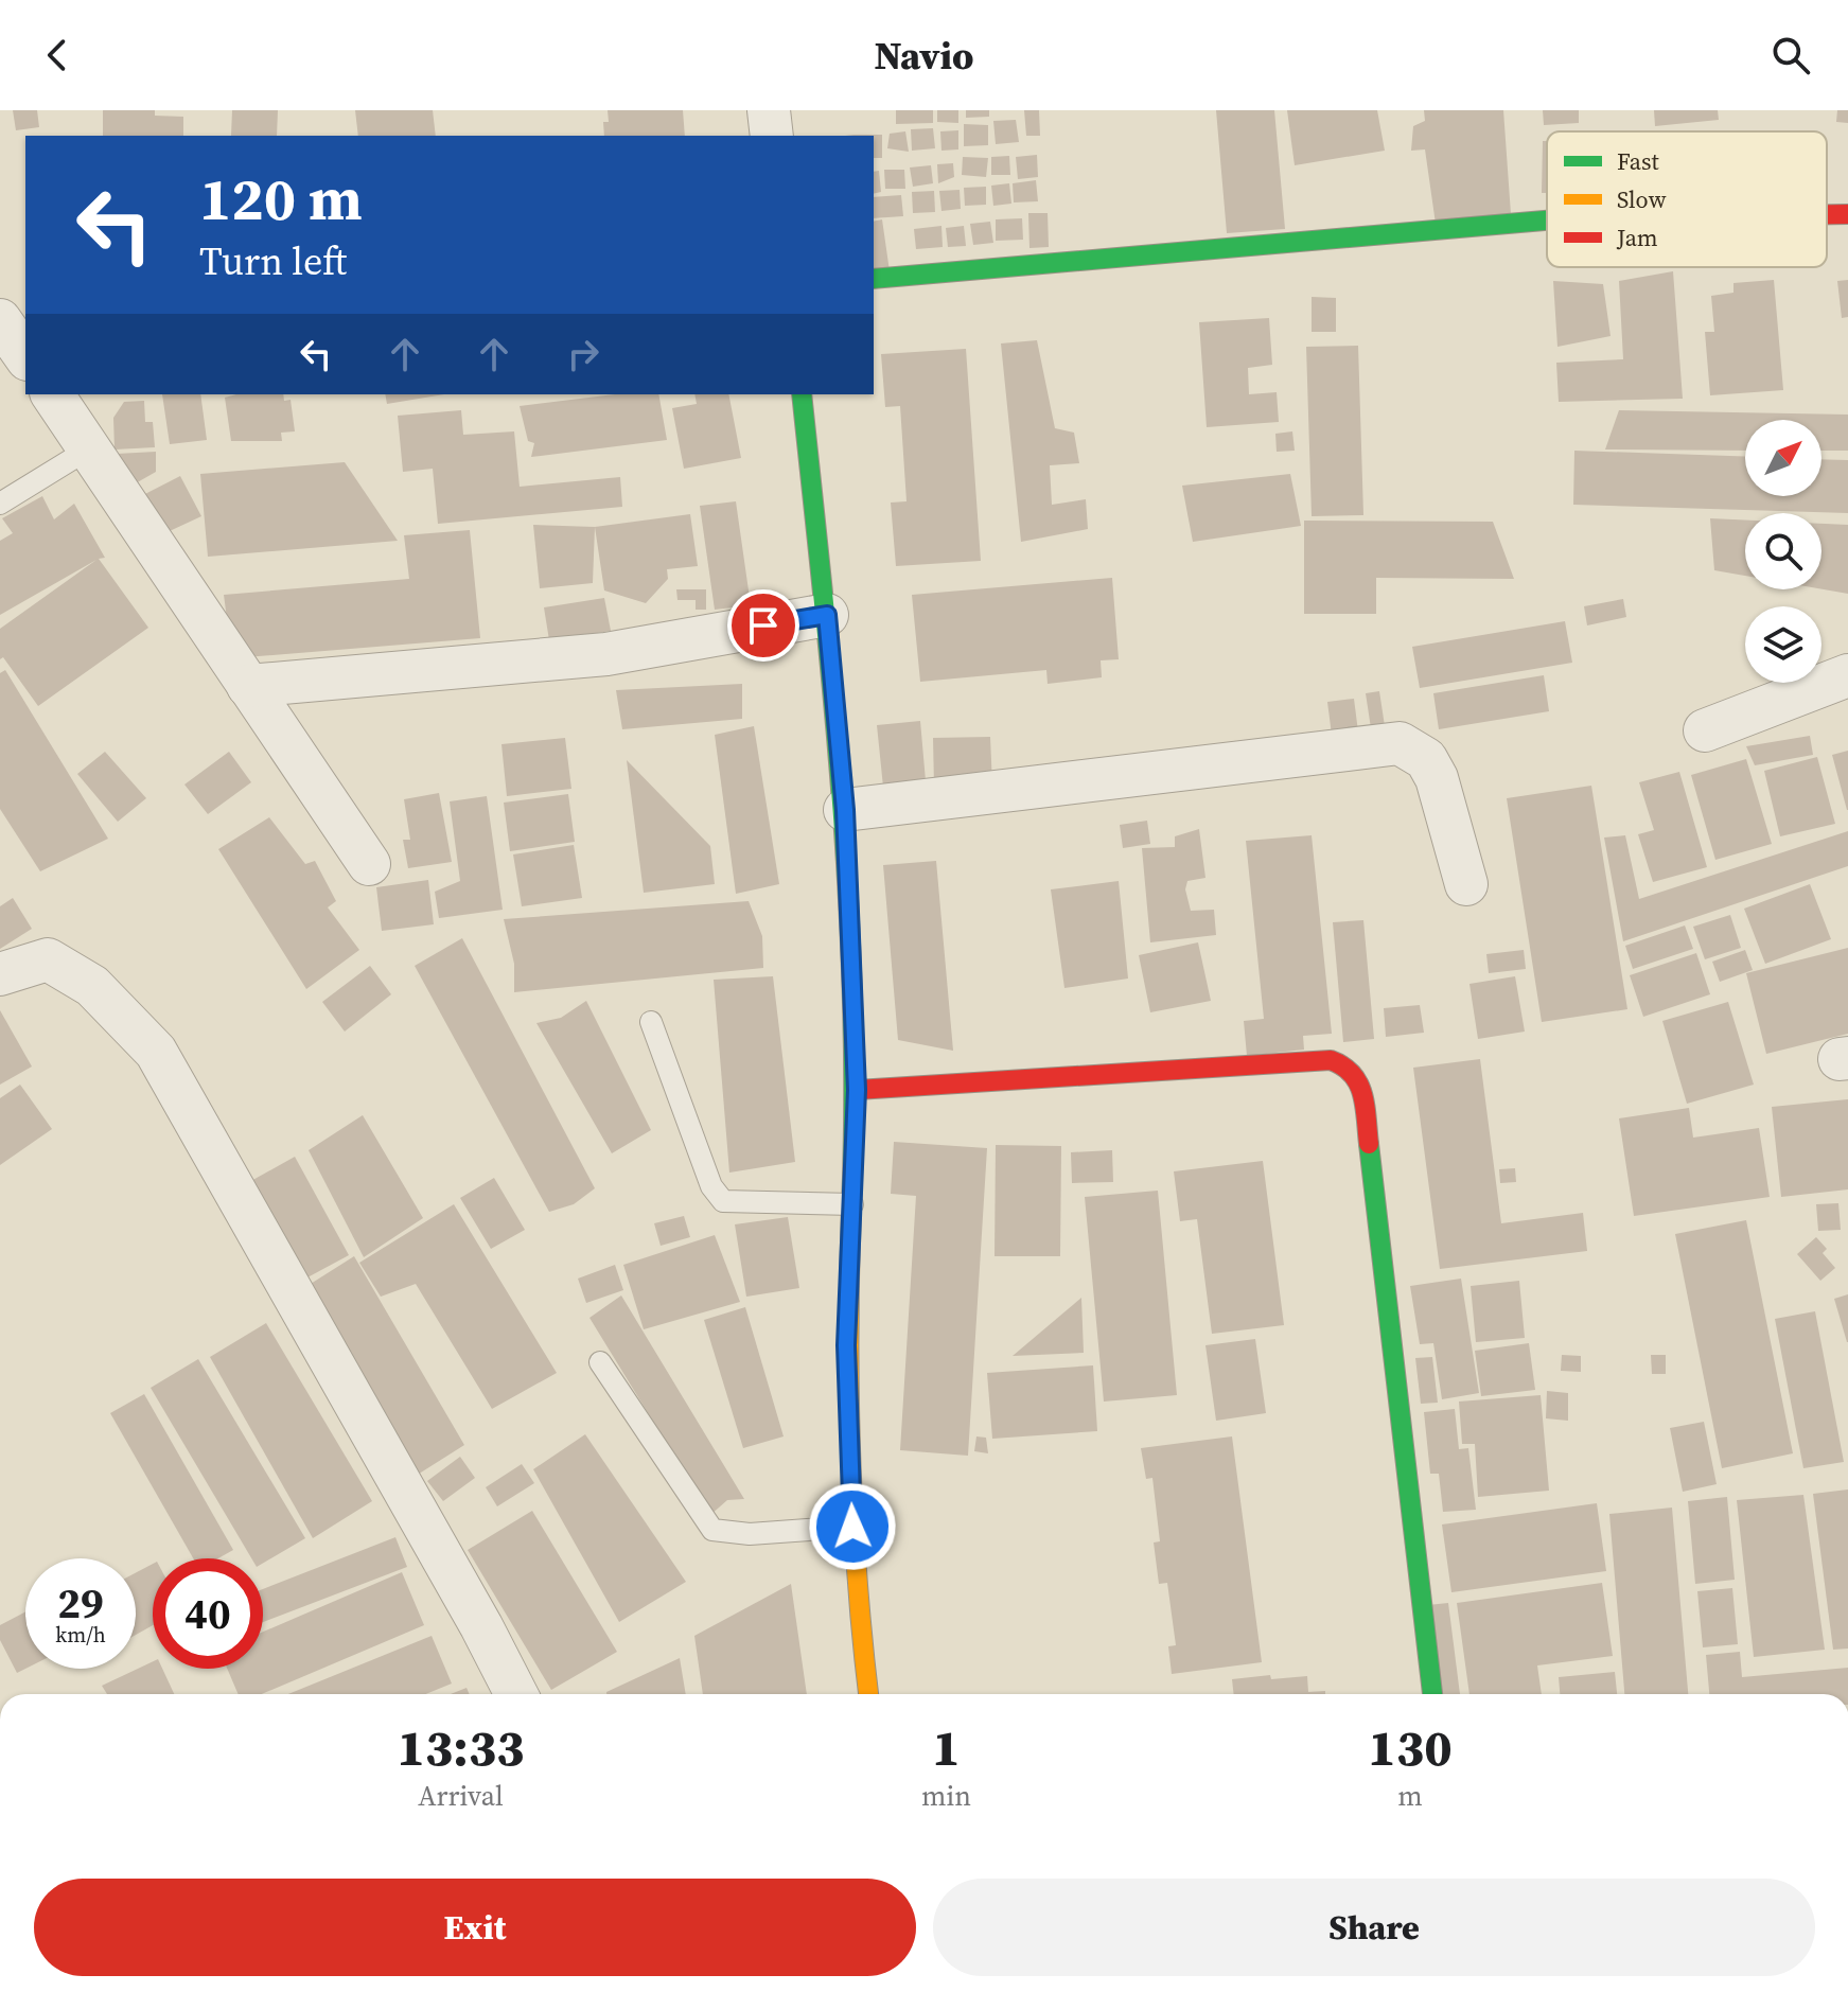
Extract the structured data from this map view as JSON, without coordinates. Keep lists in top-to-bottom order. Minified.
{"legend":["Fast","Slow","Jam"],"north":"top right","page":{"header":"Navio","turn":["120 m","Turn left"],"speed":"29 km/h","limit":"40","eta":["13:33","Arrival","1","min","130","m"],"buttons":["Exit","Share"]}}
